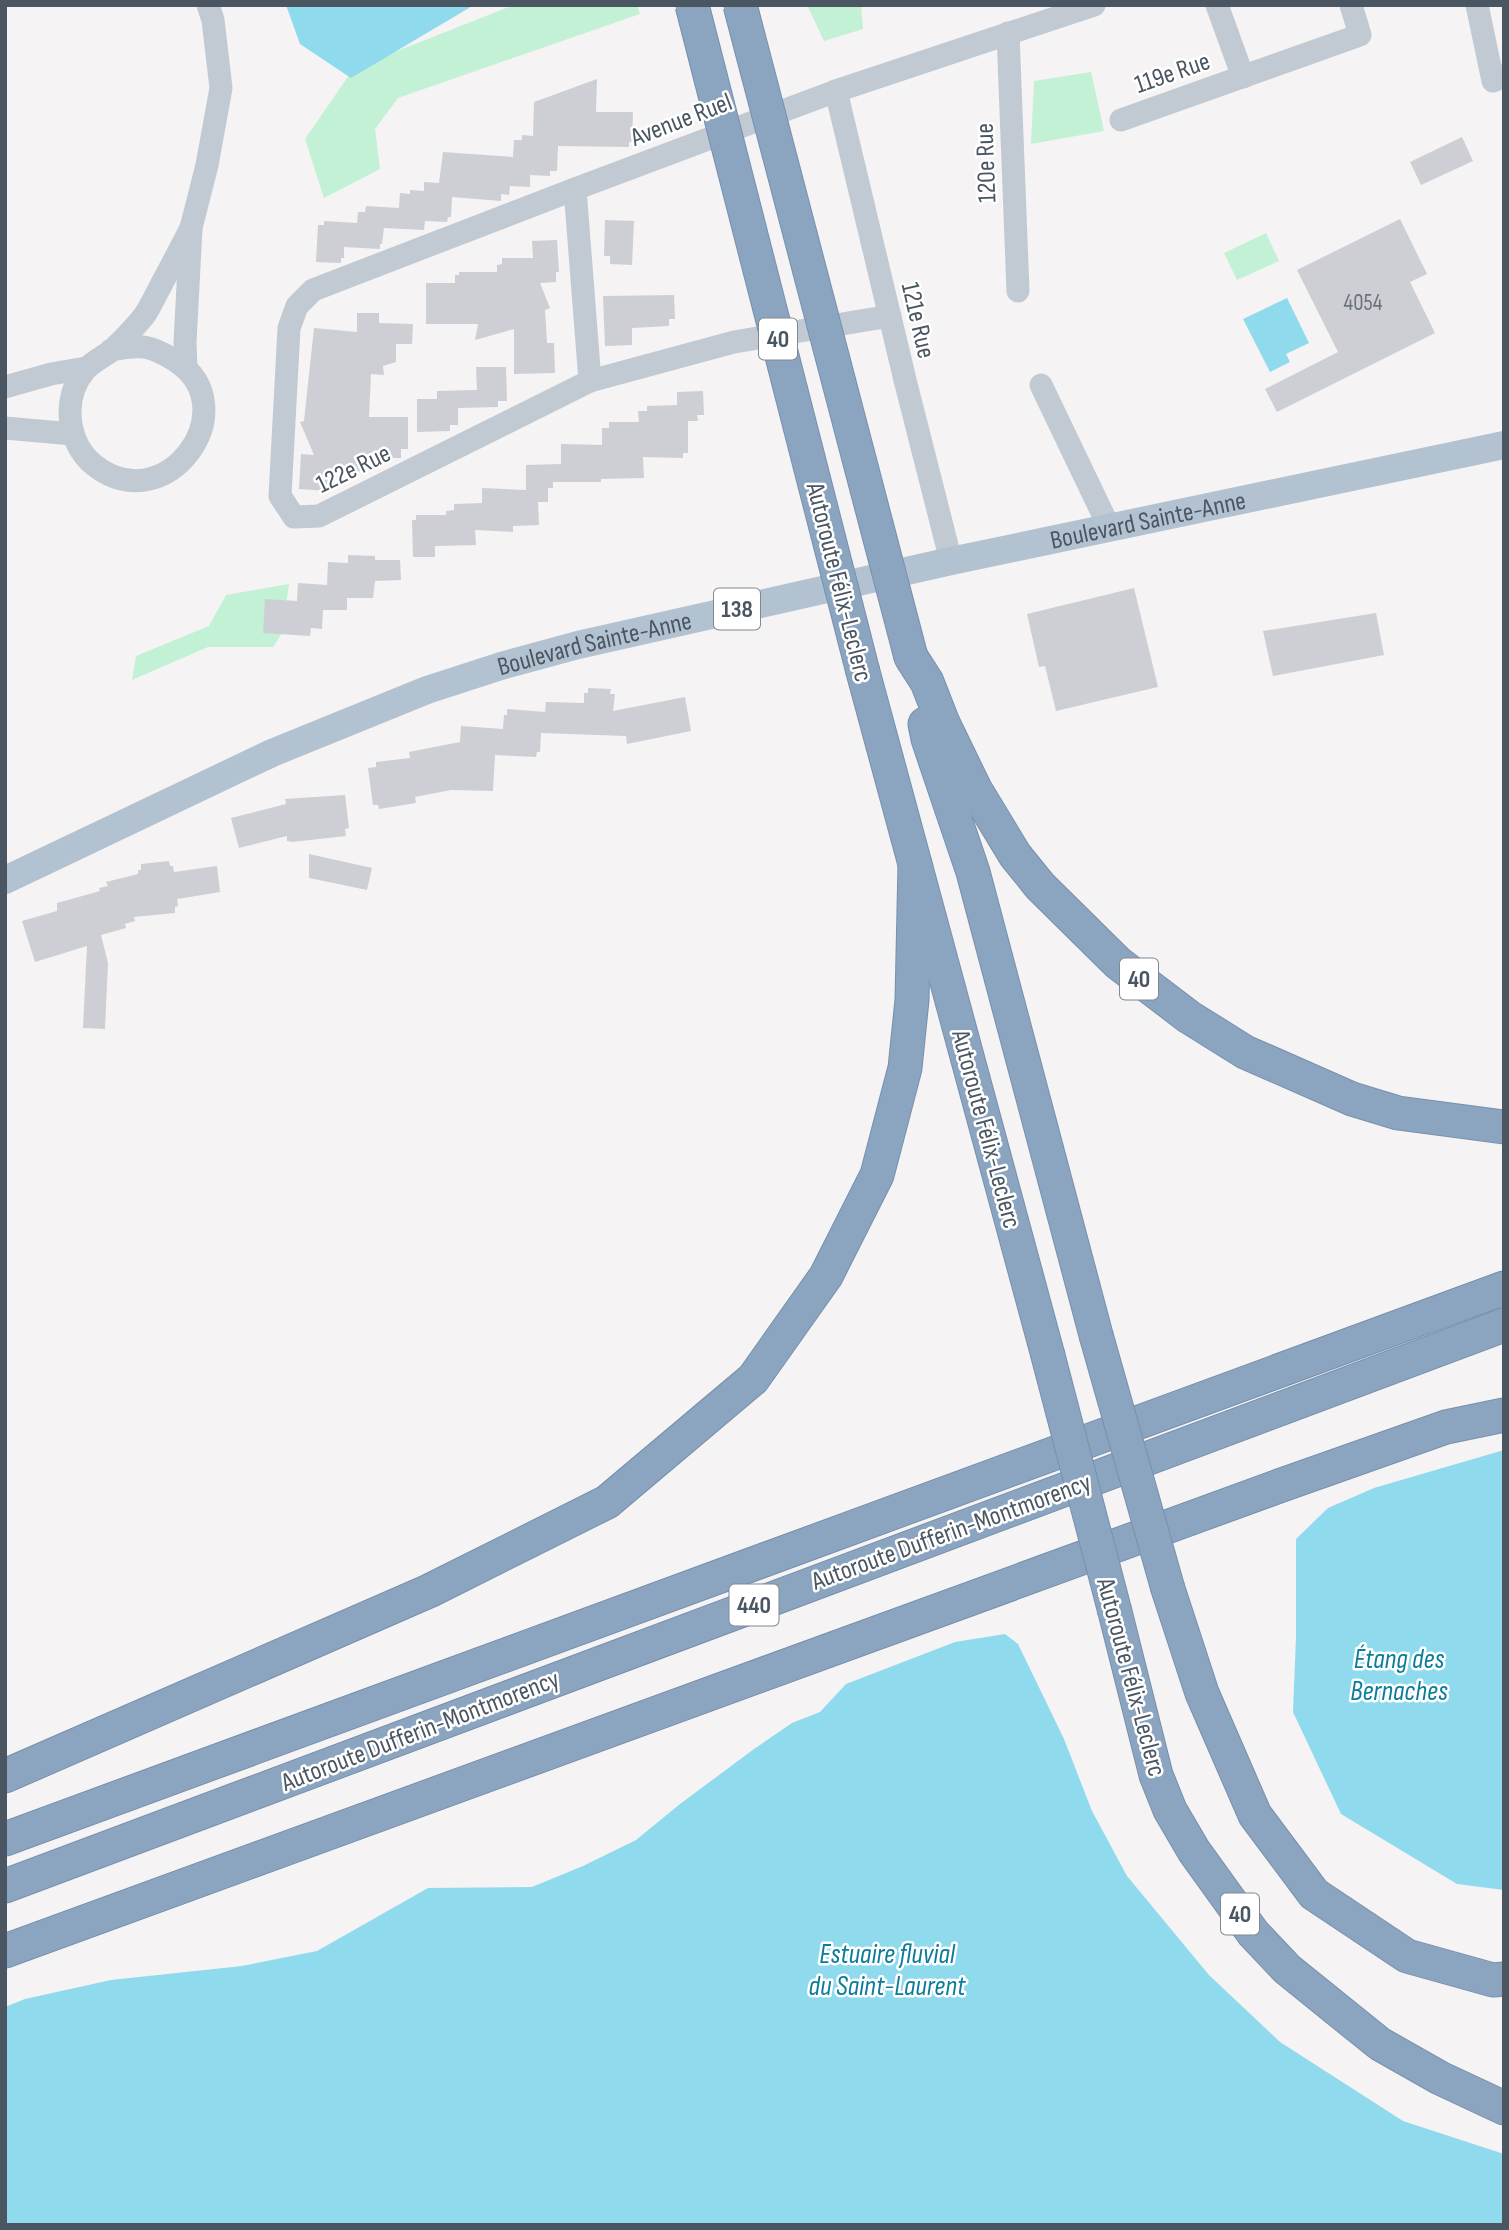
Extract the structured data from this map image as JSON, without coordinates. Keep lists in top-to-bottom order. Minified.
{"streets":{"highway":["40","Autoroute Félix-Leclerc","Autoroute Dufferin-Montmorency","440"],"main road":["Boulevard Sainte-Anne","138"],"street":["119e Rue","Avenue Ruel","120e Rue","121e Rue","122e Rue"]},"crossings":[["Avenue Ruel","120e Rue"],["Avenue Ruel","121e Rue"],["Avenue Ruel","122e Rue"],["121e Rue","122e Rue"],["121e Rue","Boulevard Sainte-Anne"],["40","Autoroute Félix-Leclerc"]],"water":["Étang des Bernaches","Estuaire fluvial du Saint-Laurent"],"house_numbers":["4054"]}
